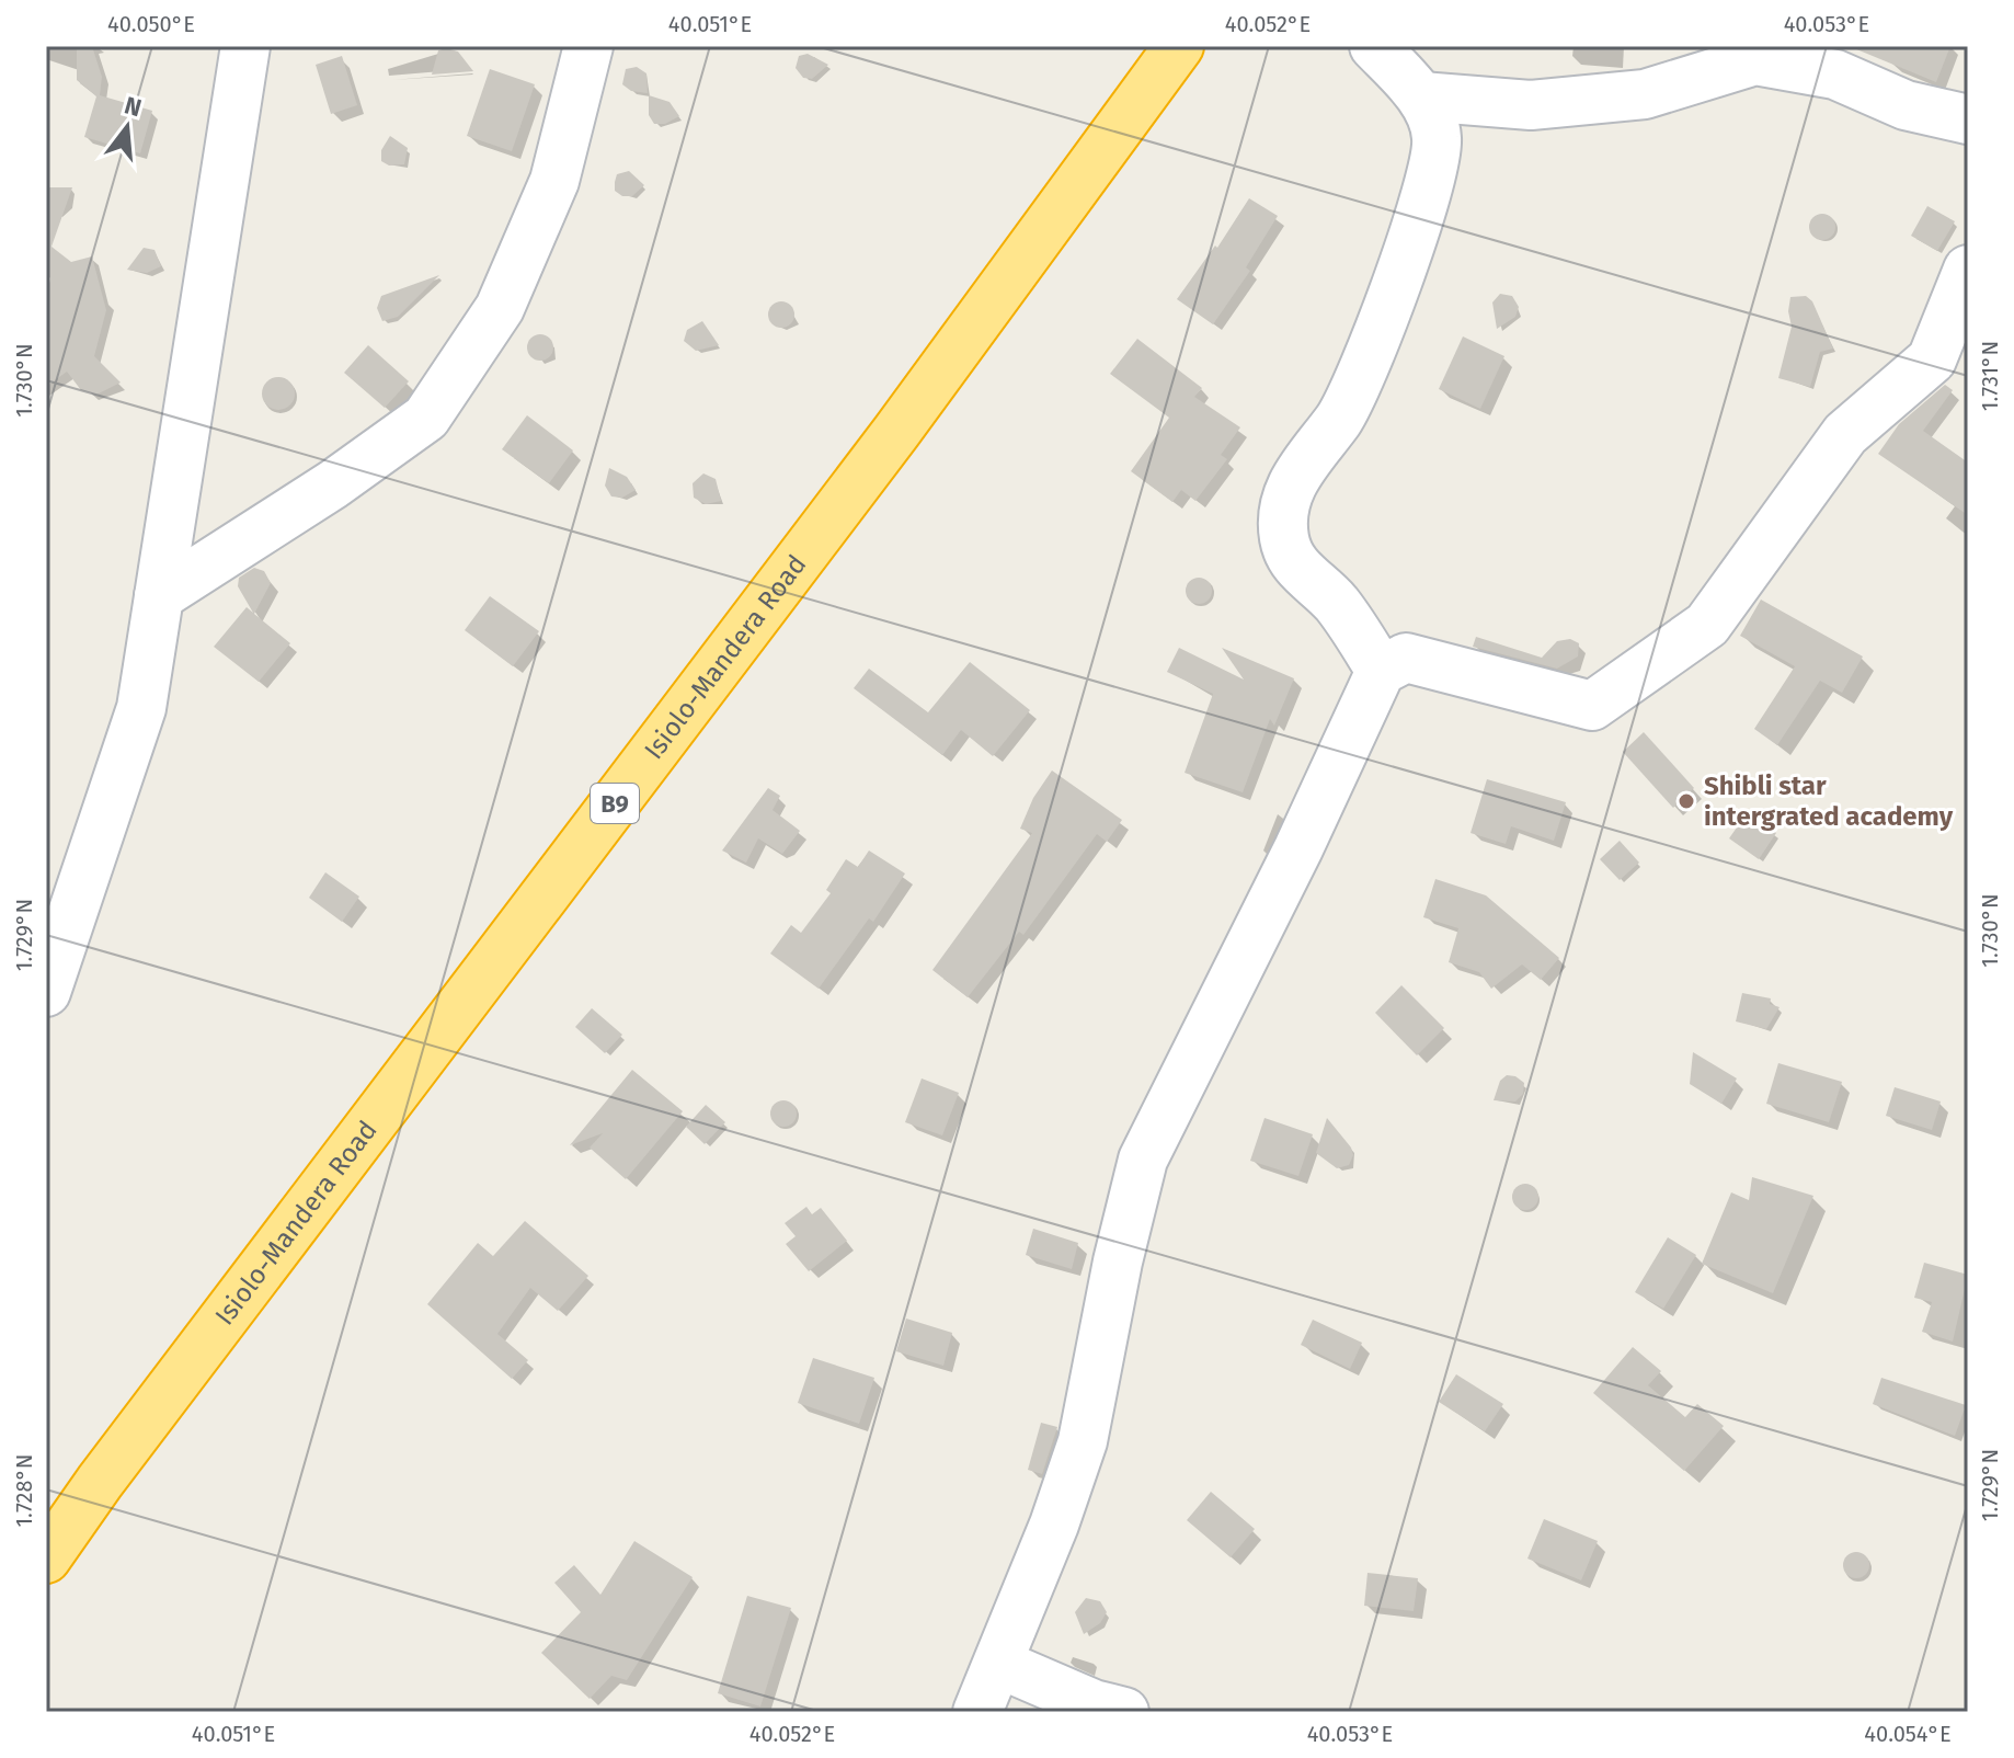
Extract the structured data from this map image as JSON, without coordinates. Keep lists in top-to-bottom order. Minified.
{"streets":{"highway":["Isiolo-Mandera Road","B9"]},"places":["Shibli star intergrated academy"],"north":"top","coordinates":["40.050°E","40.051°E","40.052°E","40.053°E","1.731°N","1.730°N","1.729°N","1.728°N","40.054°E"]}
